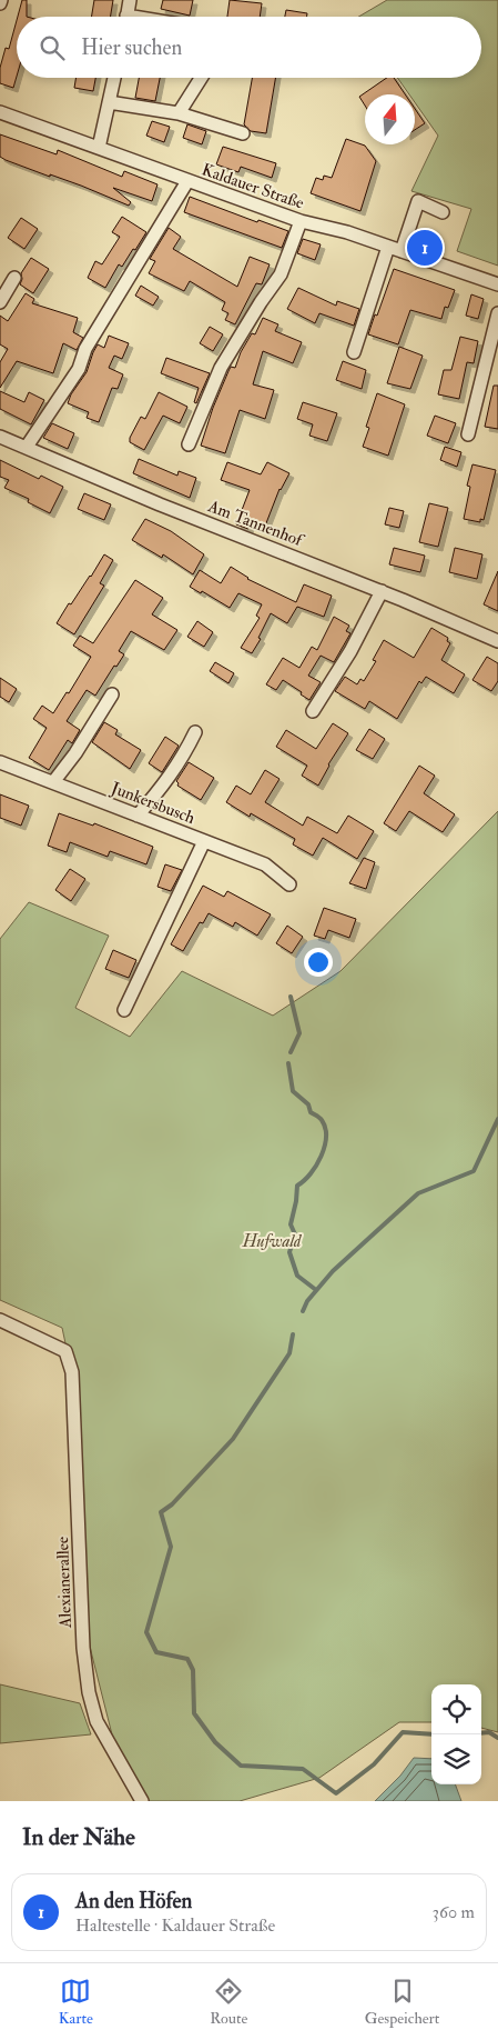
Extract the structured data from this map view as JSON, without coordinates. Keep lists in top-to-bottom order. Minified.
{"streets":{"street":["Kaldauer Straße","Am Tannenhof","Junkersbusch","Alexianerallee"]},"parks":["Hufwald"],"north":"top","page":{"search":"Hier suchen","pins":"1","heading":"In der Nähe","list":[{"mark":"1","name":"An den Höfen","note":"Haltestelle · Kaldauer Straße","value":"360 m"}],"nav":["Karte","Route","Gespeichert"]}}
